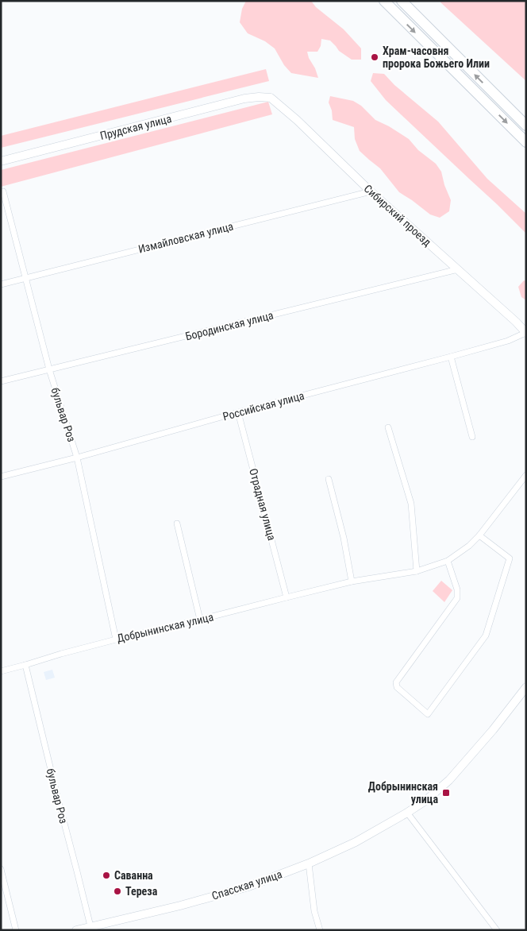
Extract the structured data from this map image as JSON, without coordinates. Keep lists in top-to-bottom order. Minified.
{"streets":{"street":["Прудская улица","Сибирский проезд","Измайловская улица","Бородинская улица","Российская улица","бульвар Роз","Отрадная улица","Добрынинская улица","Спасская улица"]},"crossings":[["Прудская улица","Сибирский проезд"],["Сибирский проезд","Измайловская улица"],["Сибирский проезд","Бородинская улица"],["Сибирский проезд","Российская улица"],["Измайловская улица","бульвар Роз"],["Бородинская улица","бульвар Роз"],["Российская улица","бульвар Роз"],["Российская улица","Отрадная улица"],["бульвар Роз","Добрынинская улица"],["бульвар Роз","Спасская улица"],["Отрадная улица","Добрынинская улица"]],"places":{"other":["Храм-часовня пророка Божьего Илии","Саванна","Тереза"],"transit":["Добрынинская улица"]}}
